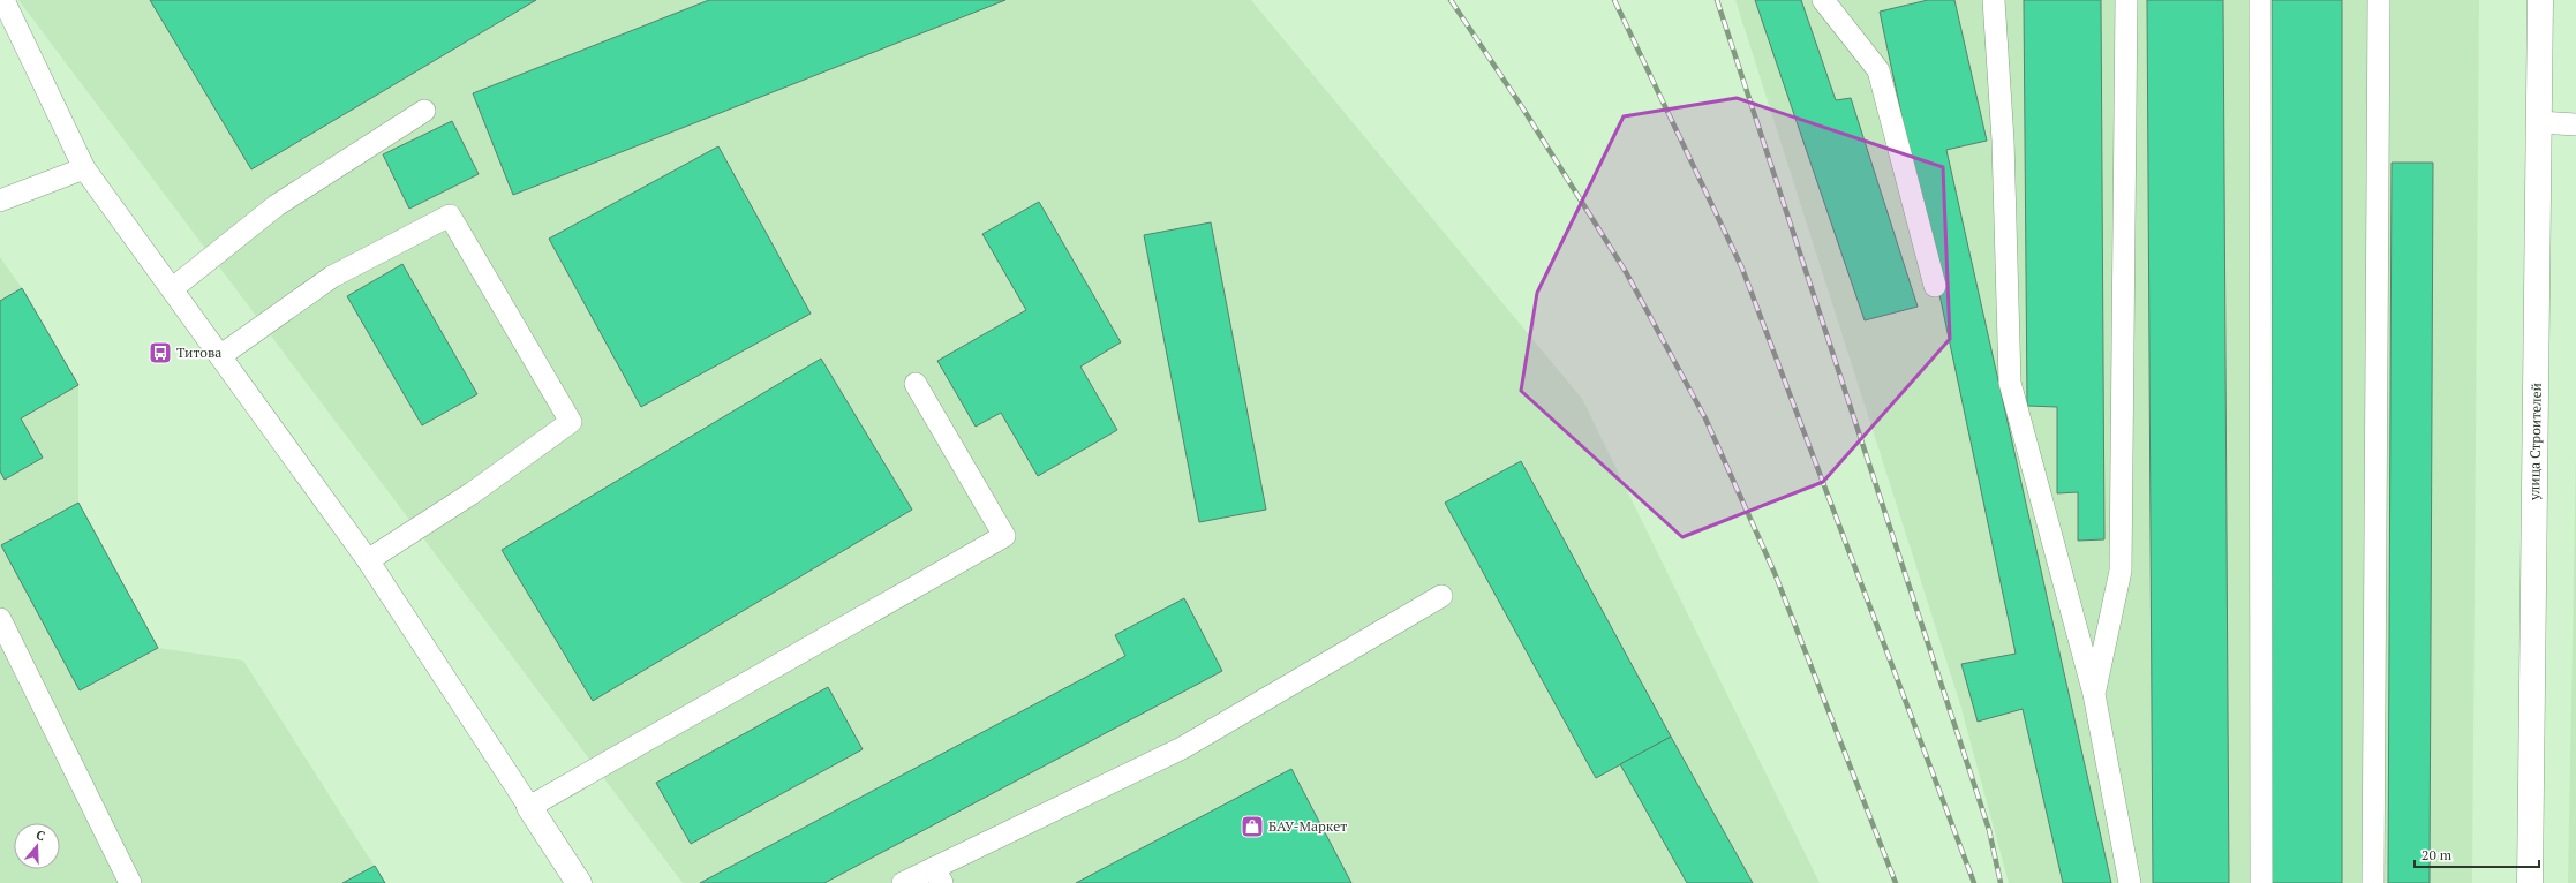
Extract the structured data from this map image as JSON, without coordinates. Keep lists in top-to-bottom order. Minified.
{"streets":{"main road":["улица Строителей"]},"places":{"bus stop":["Титова"],"shop":["БАУ-Маркет"]},"scale_bar":"20 m","north":"top"}
